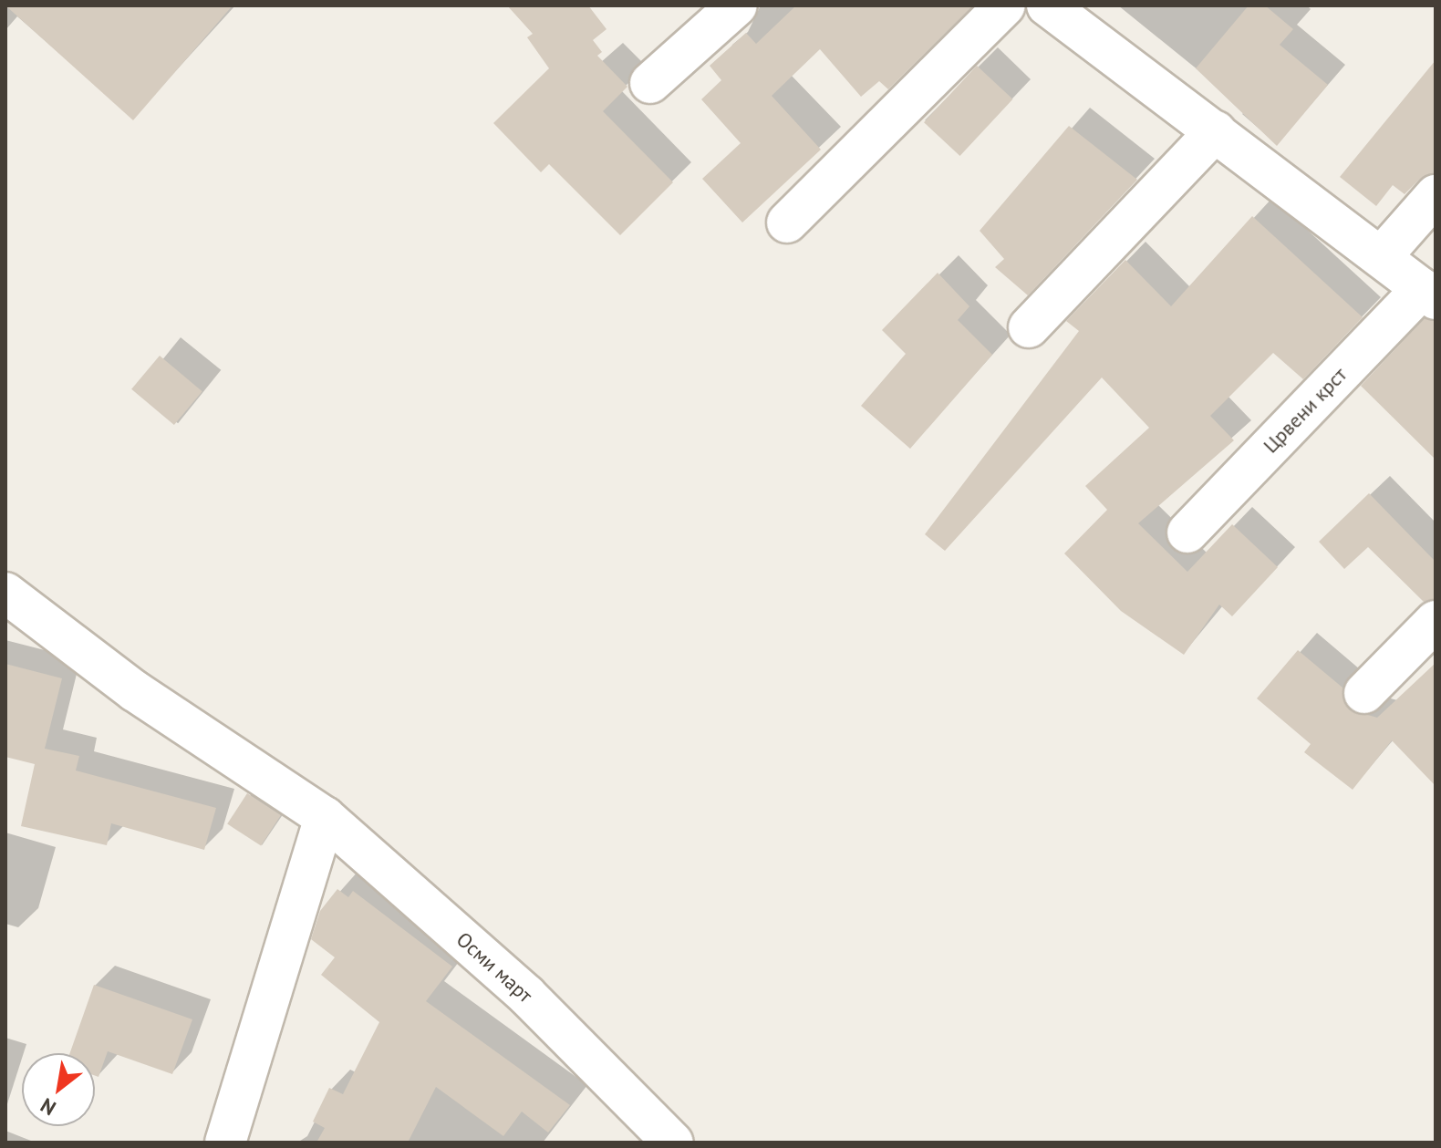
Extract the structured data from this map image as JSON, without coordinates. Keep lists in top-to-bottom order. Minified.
{"streets":{"street":["Црвени крст","Осми март"]},"north":"bottom left"}
